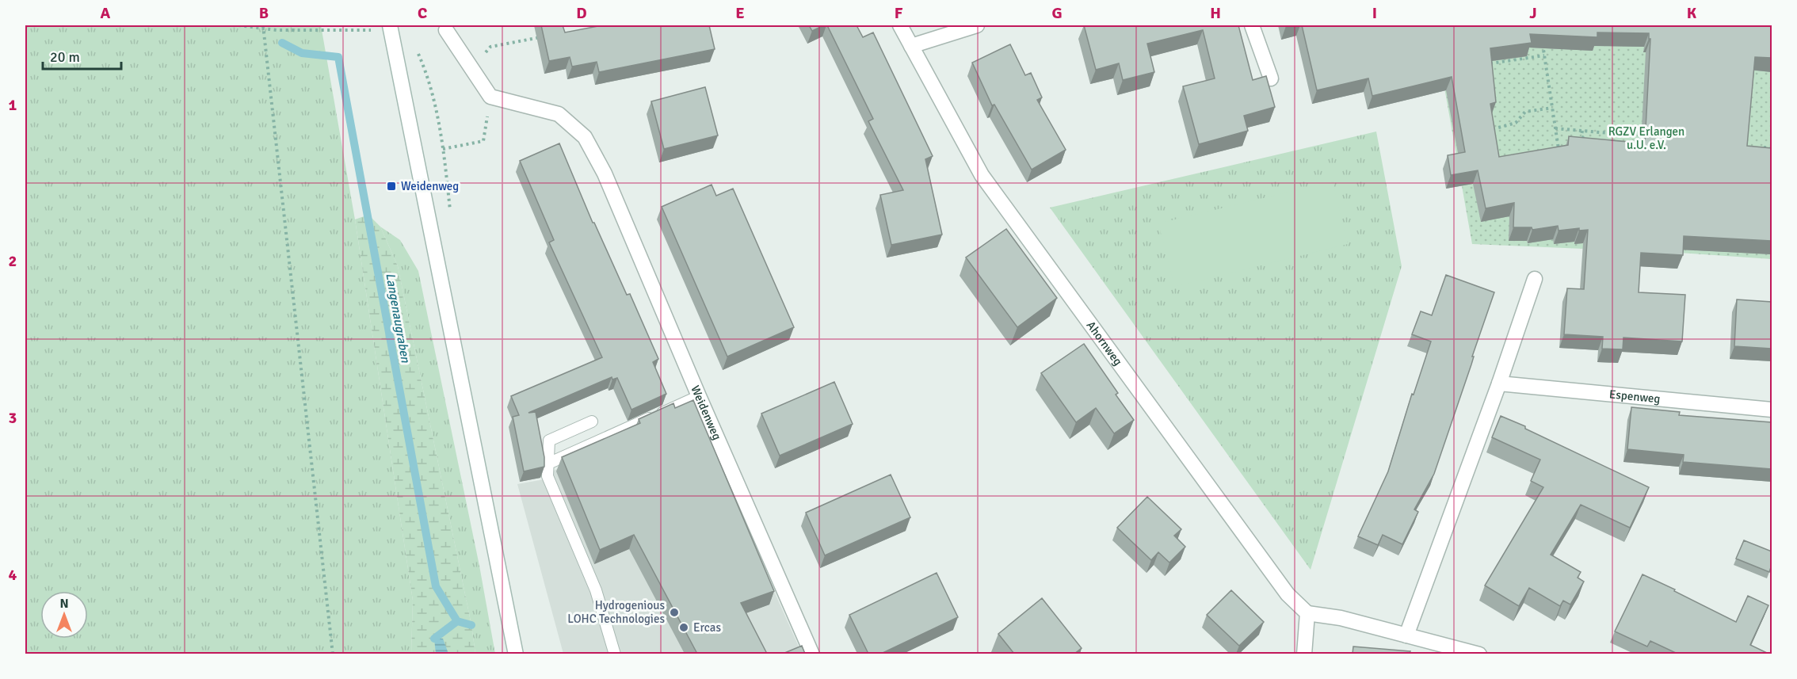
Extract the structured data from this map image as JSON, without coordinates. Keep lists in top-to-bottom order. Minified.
{"streets":{"street":["Ahornweg","Espenweg","Weidenweg"]},"water":["Langenaugraben"],"parks":["RGZV Erlangen u.U. e.V."],"places":{"transit":["Weidenweg"],"other":["Hydrogenious LOHC Technologies","Ercas"]},"scale_bar":"20 m","north":"top","grid":{"columns":["A","B","C","D","E","F","G","H","I","J","K"],"rows":["1","2","3","4"]}}
